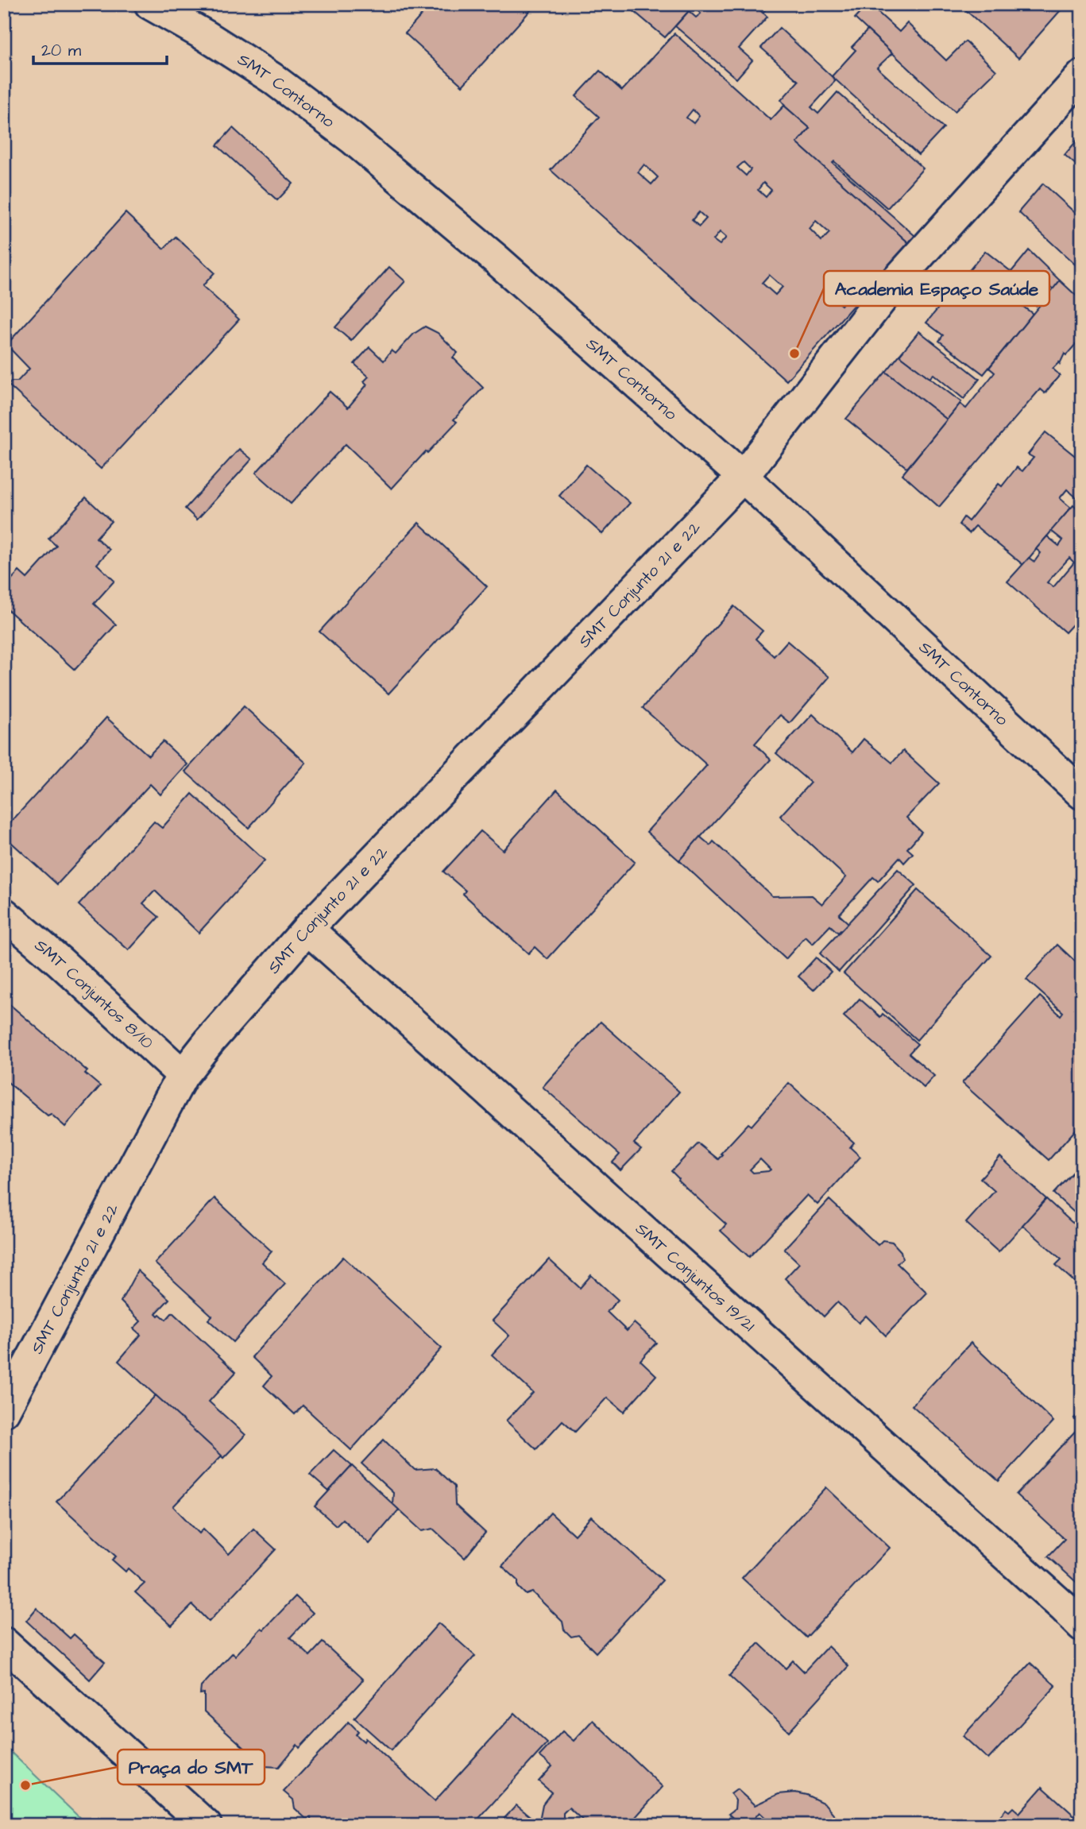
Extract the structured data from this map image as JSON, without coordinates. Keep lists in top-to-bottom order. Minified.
{"streets":{"street":["SMT Contorno","SMT Conjunto 21 e 22","SMT Conjuntos 8/10","SMT Conjuntos 19/21"]},"crossings":[["SMT Contorno","SMT Conjunto 21 e 22"],["SMT Conjunto 21 e 22","SMT Conjuntos 8/10"],["SMT Conjunto 21 e 22","SMT Conjuntos 19/21"]],"places":["Academia Espaço Saúde","Praça do SMT"],"scale_bar":"20 m"}
